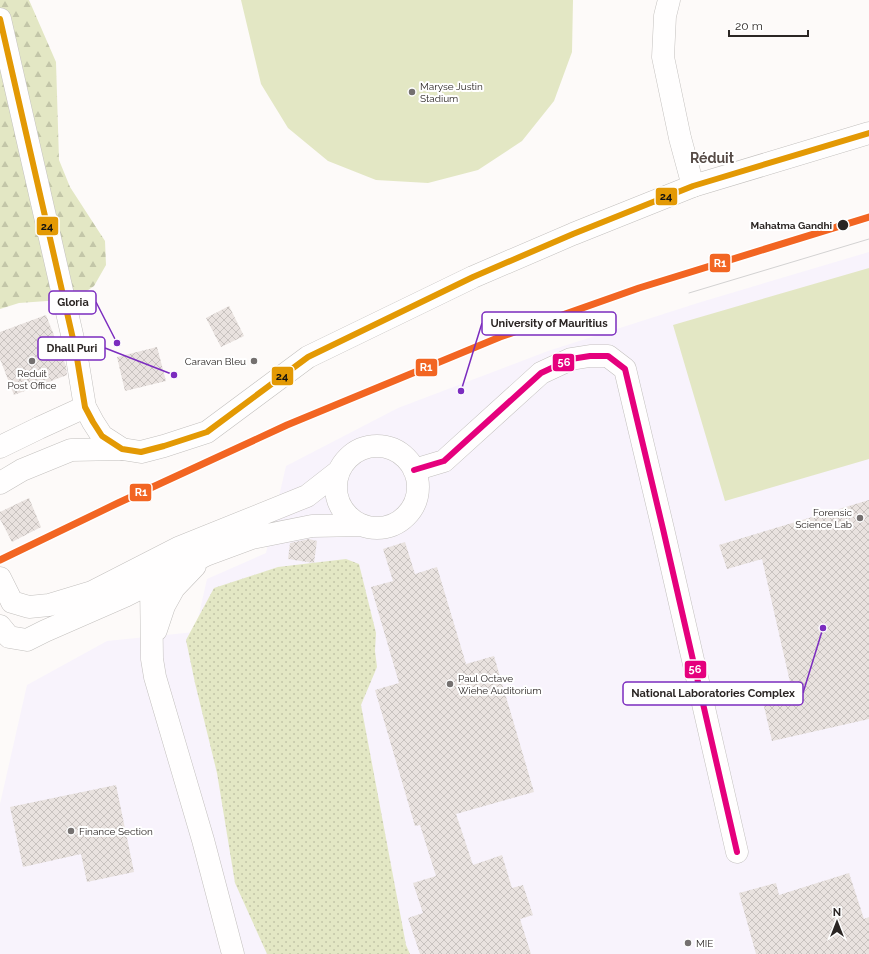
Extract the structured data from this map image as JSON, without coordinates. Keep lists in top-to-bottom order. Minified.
{"districts":["Réduit"],"places":["Maryse Justin Stadium","Mahatma Gandhi","Gloria","Reduit Post Office","Caravan Bleu","Dhall Puri","University of Mauritius","Forensic Science Lab","National Laboratories Complex","Paul Octave Wiehe Auditorium","Finance Section","MIE"],"lines":["transit line 24","transit line R1","transit line 56"],"scale_bar":"20 m","north":"top"}
